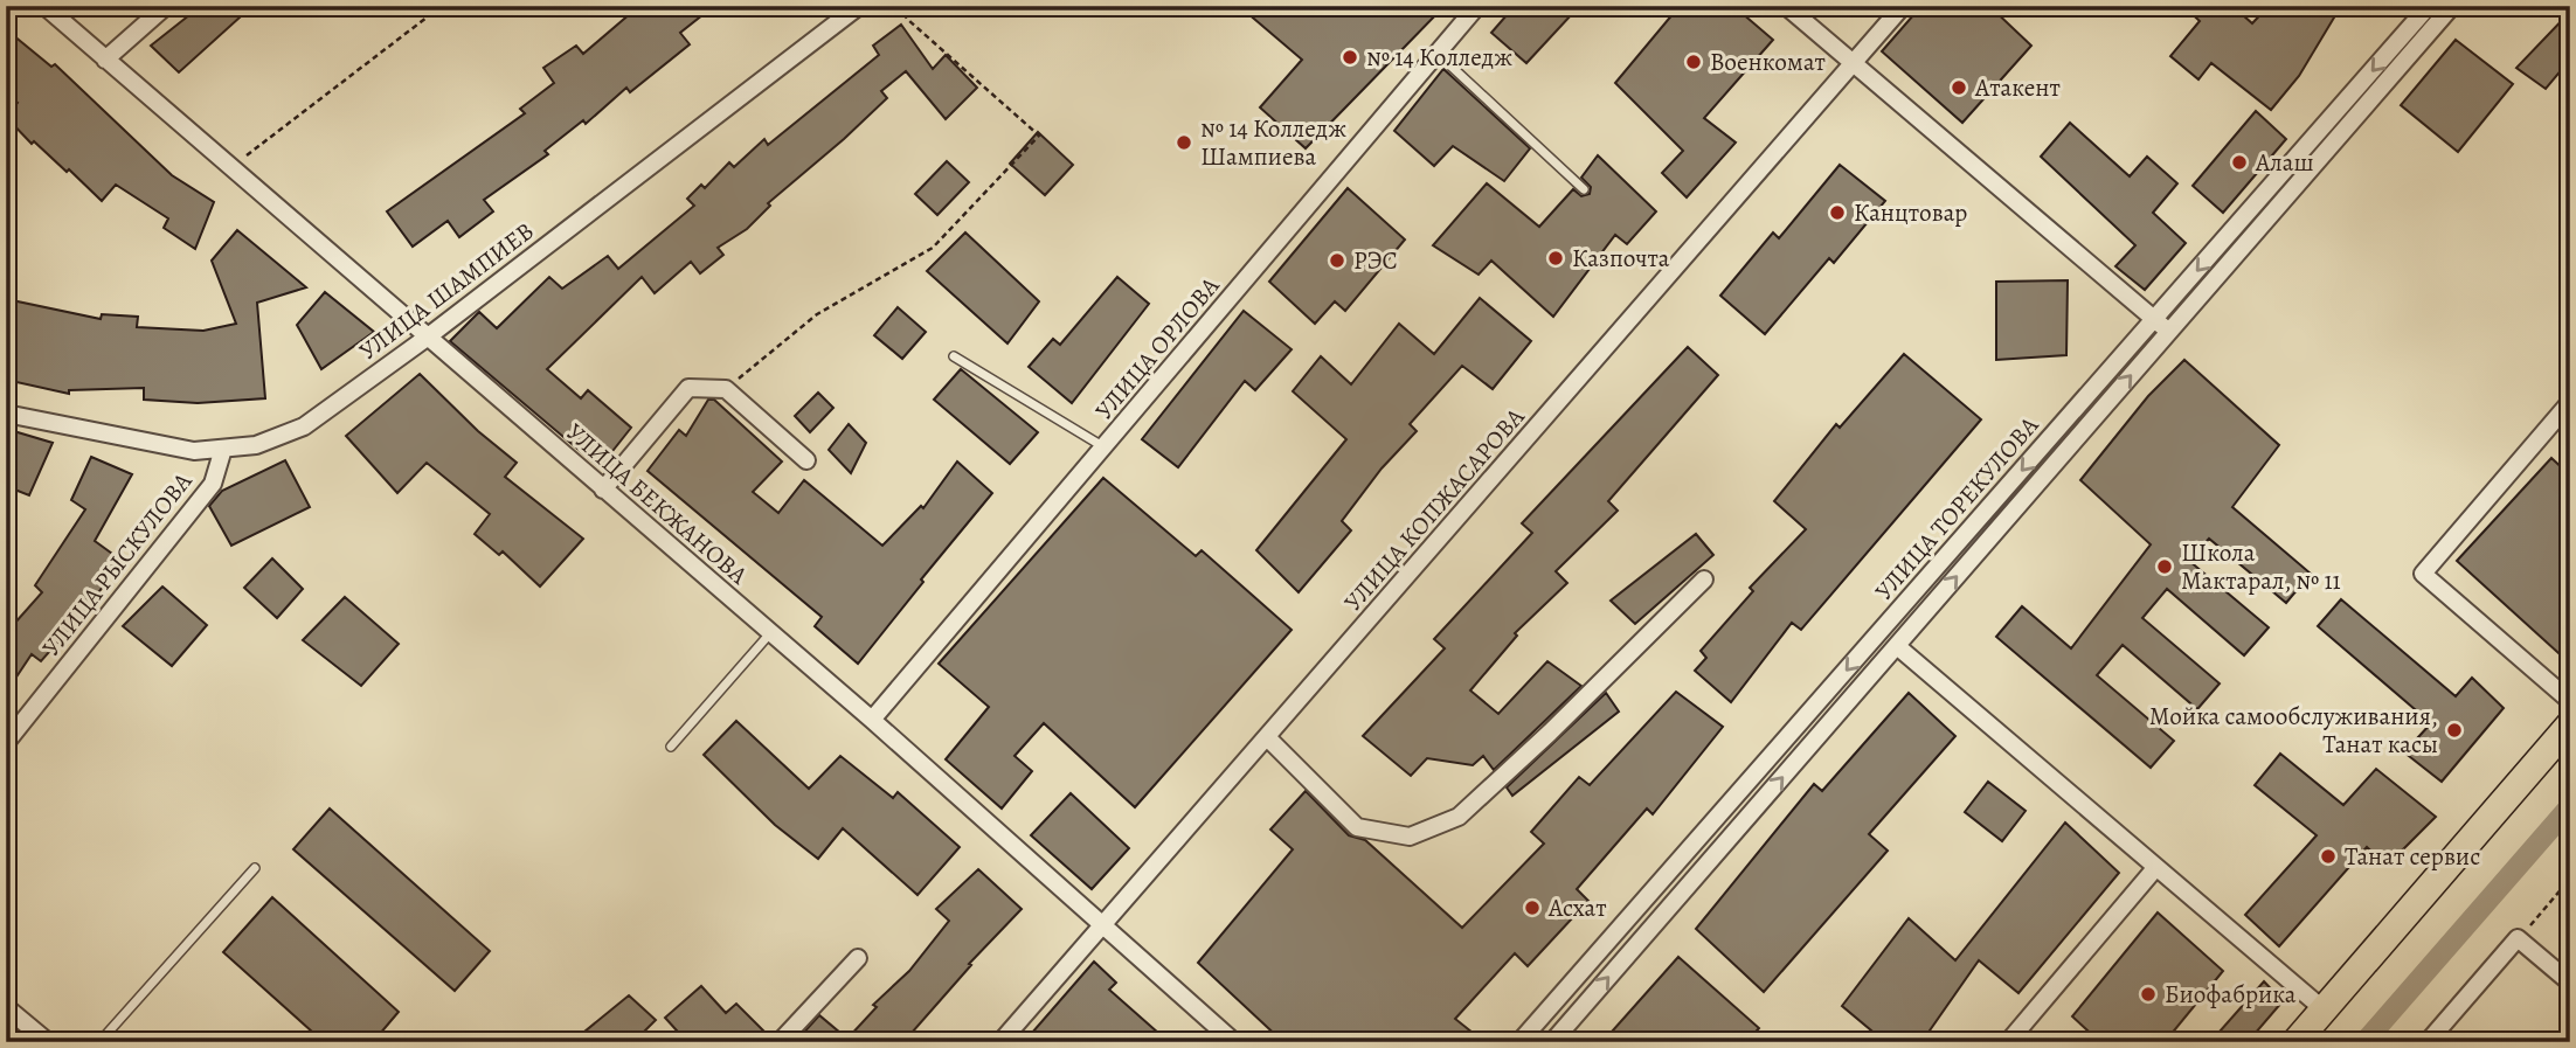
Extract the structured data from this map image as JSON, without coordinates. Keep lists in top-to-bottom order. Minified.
{"streets":{"street":["УЛИЦА ШАМПИЕВ","УЛИЦА ОРЛОВА","УЛИЦА БЕКЖАНОВА","УЛИЦА ТОРЕКУЛОВА","УЛИЦА КОПЖАСАРОВА","УЛИЦА РЫСКУЛОВА"]},"crossings":[["УЛИЦА ШАМПИЕВ","УЛИЦА БЕКЖАНОВА"],["УЛИЦА ШАМПИЕВ","УЛИЦА РЫСКУЛОВА"],["УЛИЦА ОРЛОВА","УЛИЦА БЕКЖАНОВА"],["УЛИЦА БЕКЖАНОВА","УЛИЦА КОПЖАСАРОВА"]],"places":["№ 14 Колледж","Военкомат","Атакент","№ 14 Колледж Шампиева","Алаш","Канцтовар","Казпочта","РЭС","Школа Мактарал, № 11","Мойка самообслуживания, Танат касы","Танат сервис","Асхат","Биофабрика"]}
